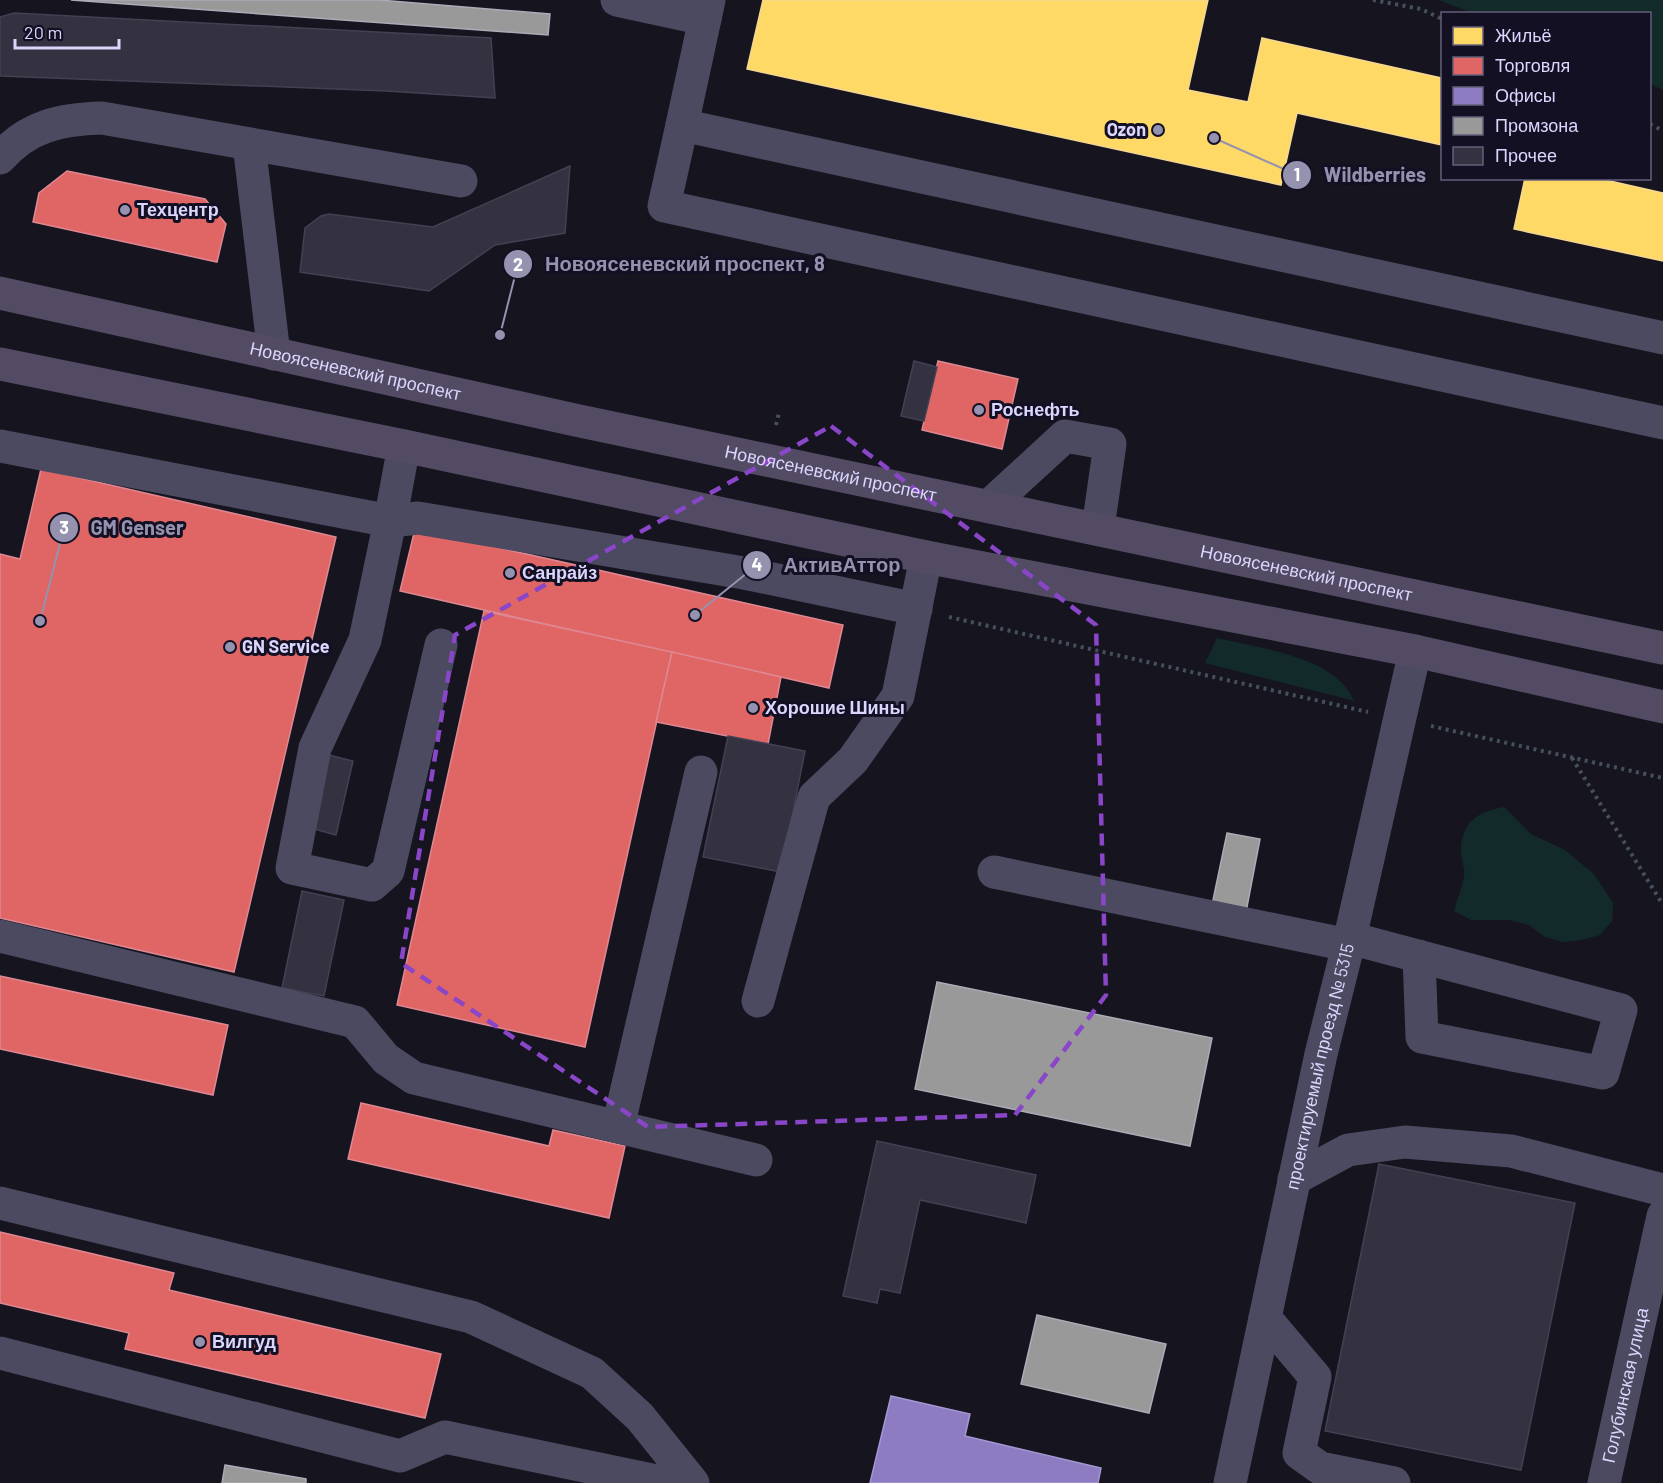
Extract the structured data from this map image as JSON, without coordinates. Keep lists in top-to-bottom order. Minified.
{"streets":{"main road":["Новоясеневский проспект"],"street":["проектируемый проезд № 5315","Голубинская улица"]},"places":["Ozon","Wildberries","Техцентр","Новоясеневский проспект, 8","Роснефть","Санрайз","АктивАттор","GM Genser","GN Service","Хорошие Шины","Вилгуд"],"legend":["Жильё","Торговля","Офисы","Промзона","Прочее"],"scale_bar":"20 m"}
